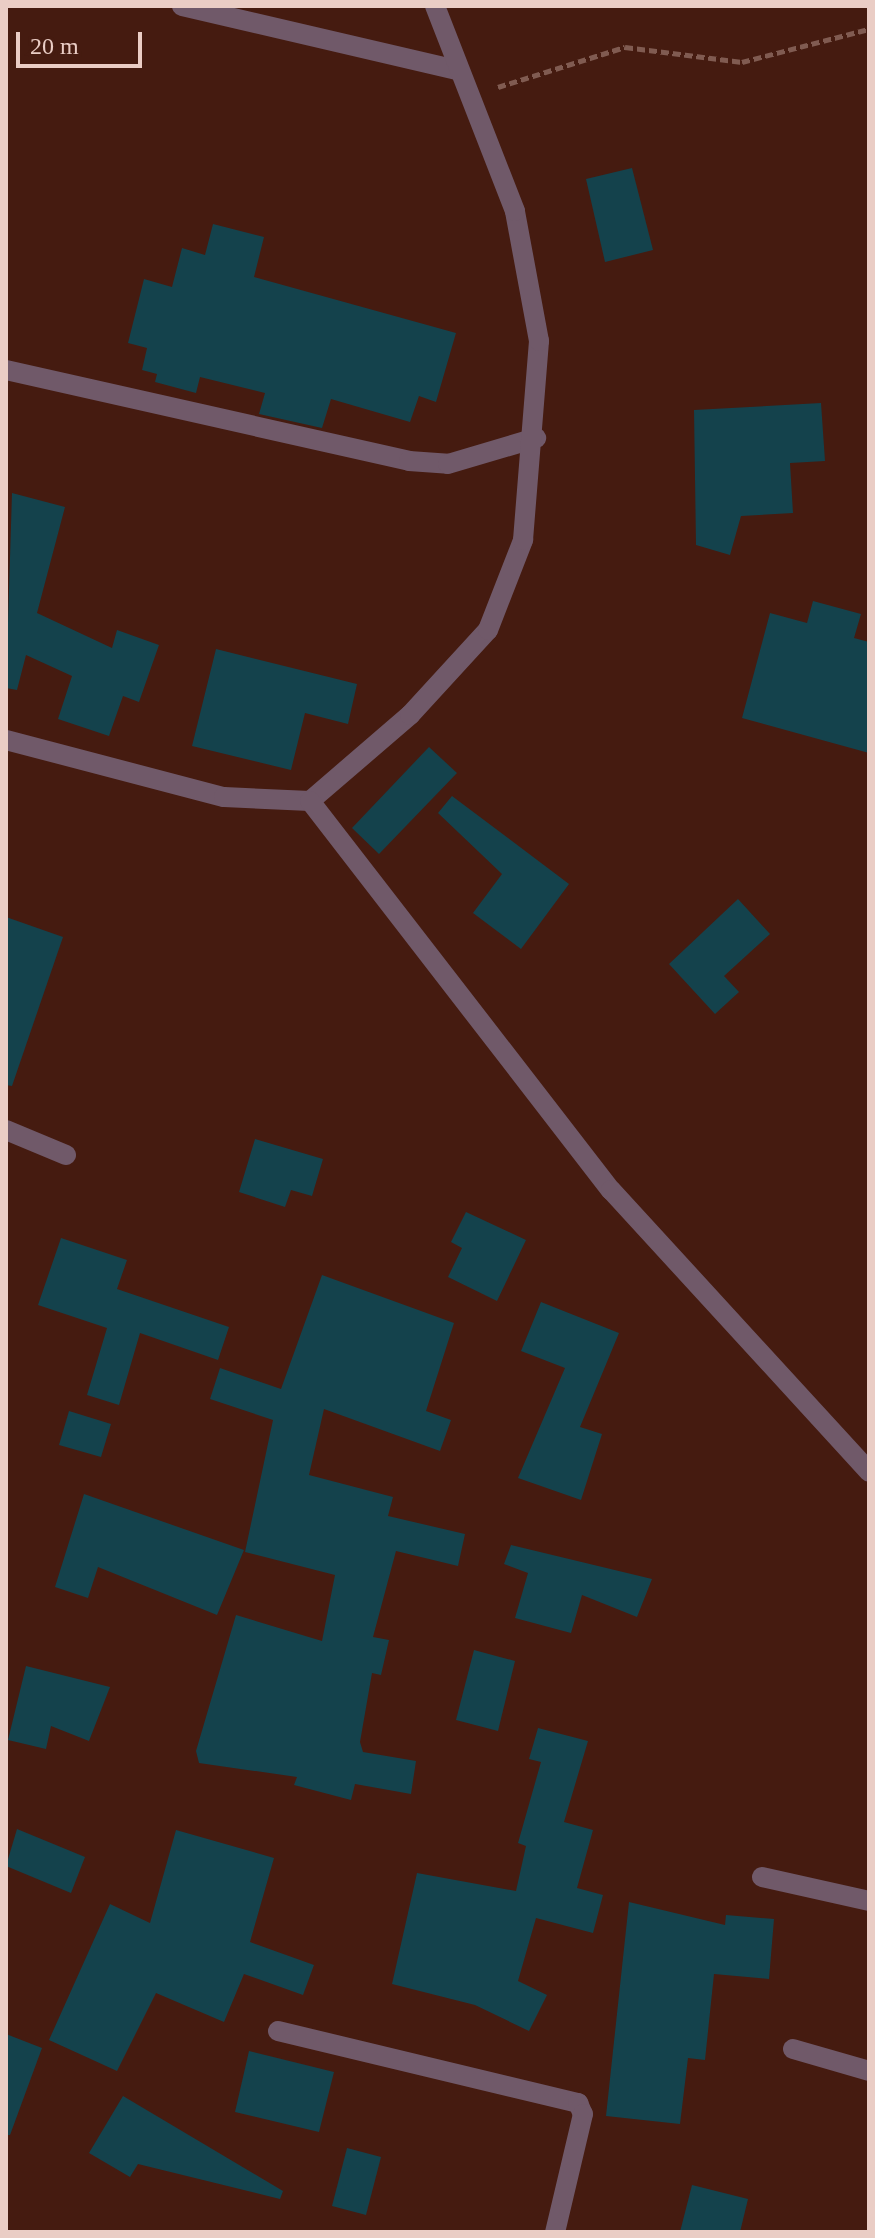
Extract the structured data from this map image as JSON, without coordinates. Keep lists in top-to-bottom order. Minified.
{"scale_bar":"20 m"}
